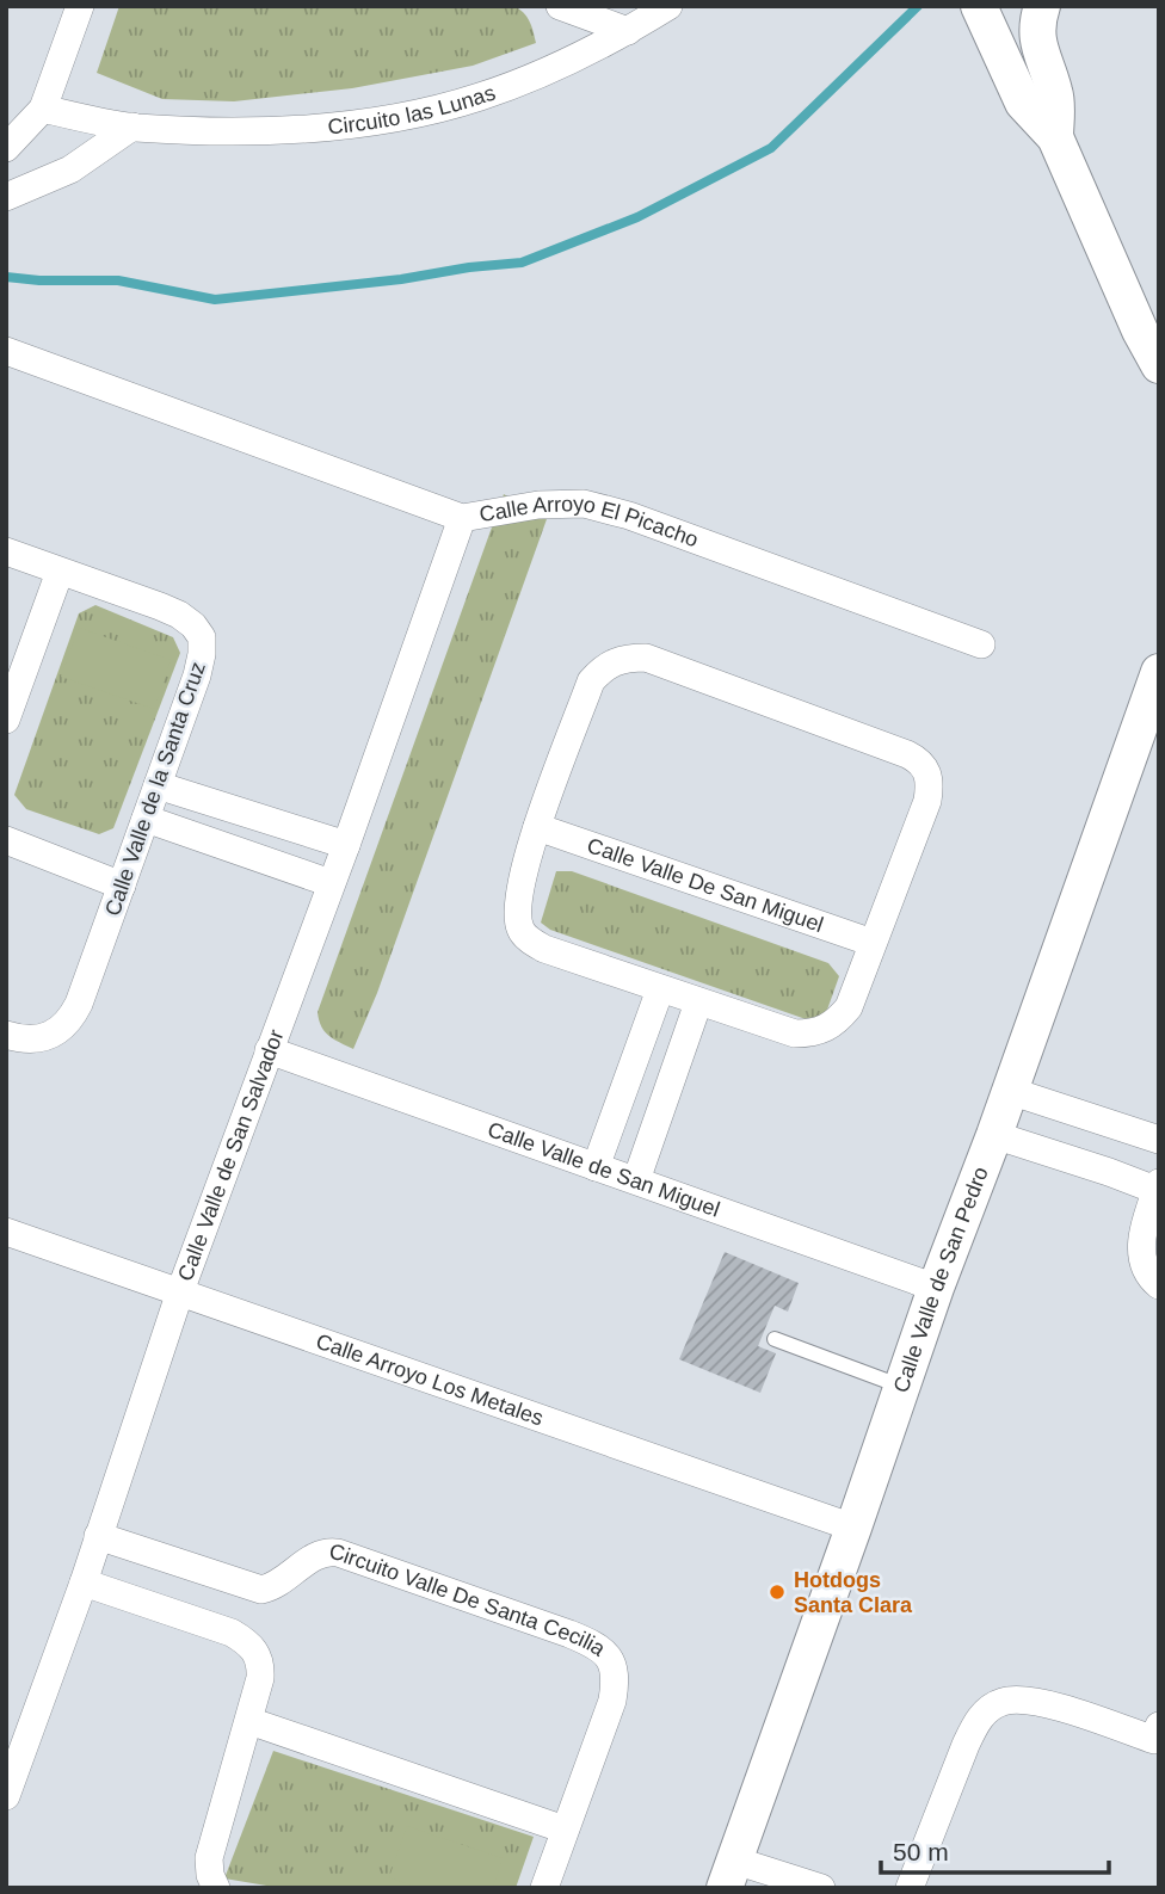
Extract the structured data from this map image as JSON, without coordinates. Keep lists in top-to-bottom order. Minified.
{"streets":{"street":["Circuito las Lunas","Calle Arroyo El Picacho","Calle Valle de la Santa Cruz","Calle Valle De San Miguel","Calle Valle de San Salvador","Calle Valle de San Miguel","Calle Valle de San Pedro","Calle Arroyo Los Metales","Circuito Valle De Santa Cecilia"]},"crossings":[["Calle Arroyo El Picacho","Calle Valle de San Salvador"],["Calle Valle de la Santa Cruz","Calle Valle de San Salvador"],["Calle Valle de San Salvador","Calle Valle de San Miguel"],["Calle Valle de San Salvador","Calle Arroyo Los Metales"],["Calle Valle de San Salvador","Circuito Valle De Santa Cecilia"],["Calle Valle de San Miguel","Calle Valle de San Pedro"],["Calle Valle de San Pedro","Calle Arroyo Los Metales"]],"places":["Hotdogs Santa Clara"],"scale_bar":"50 m"}
